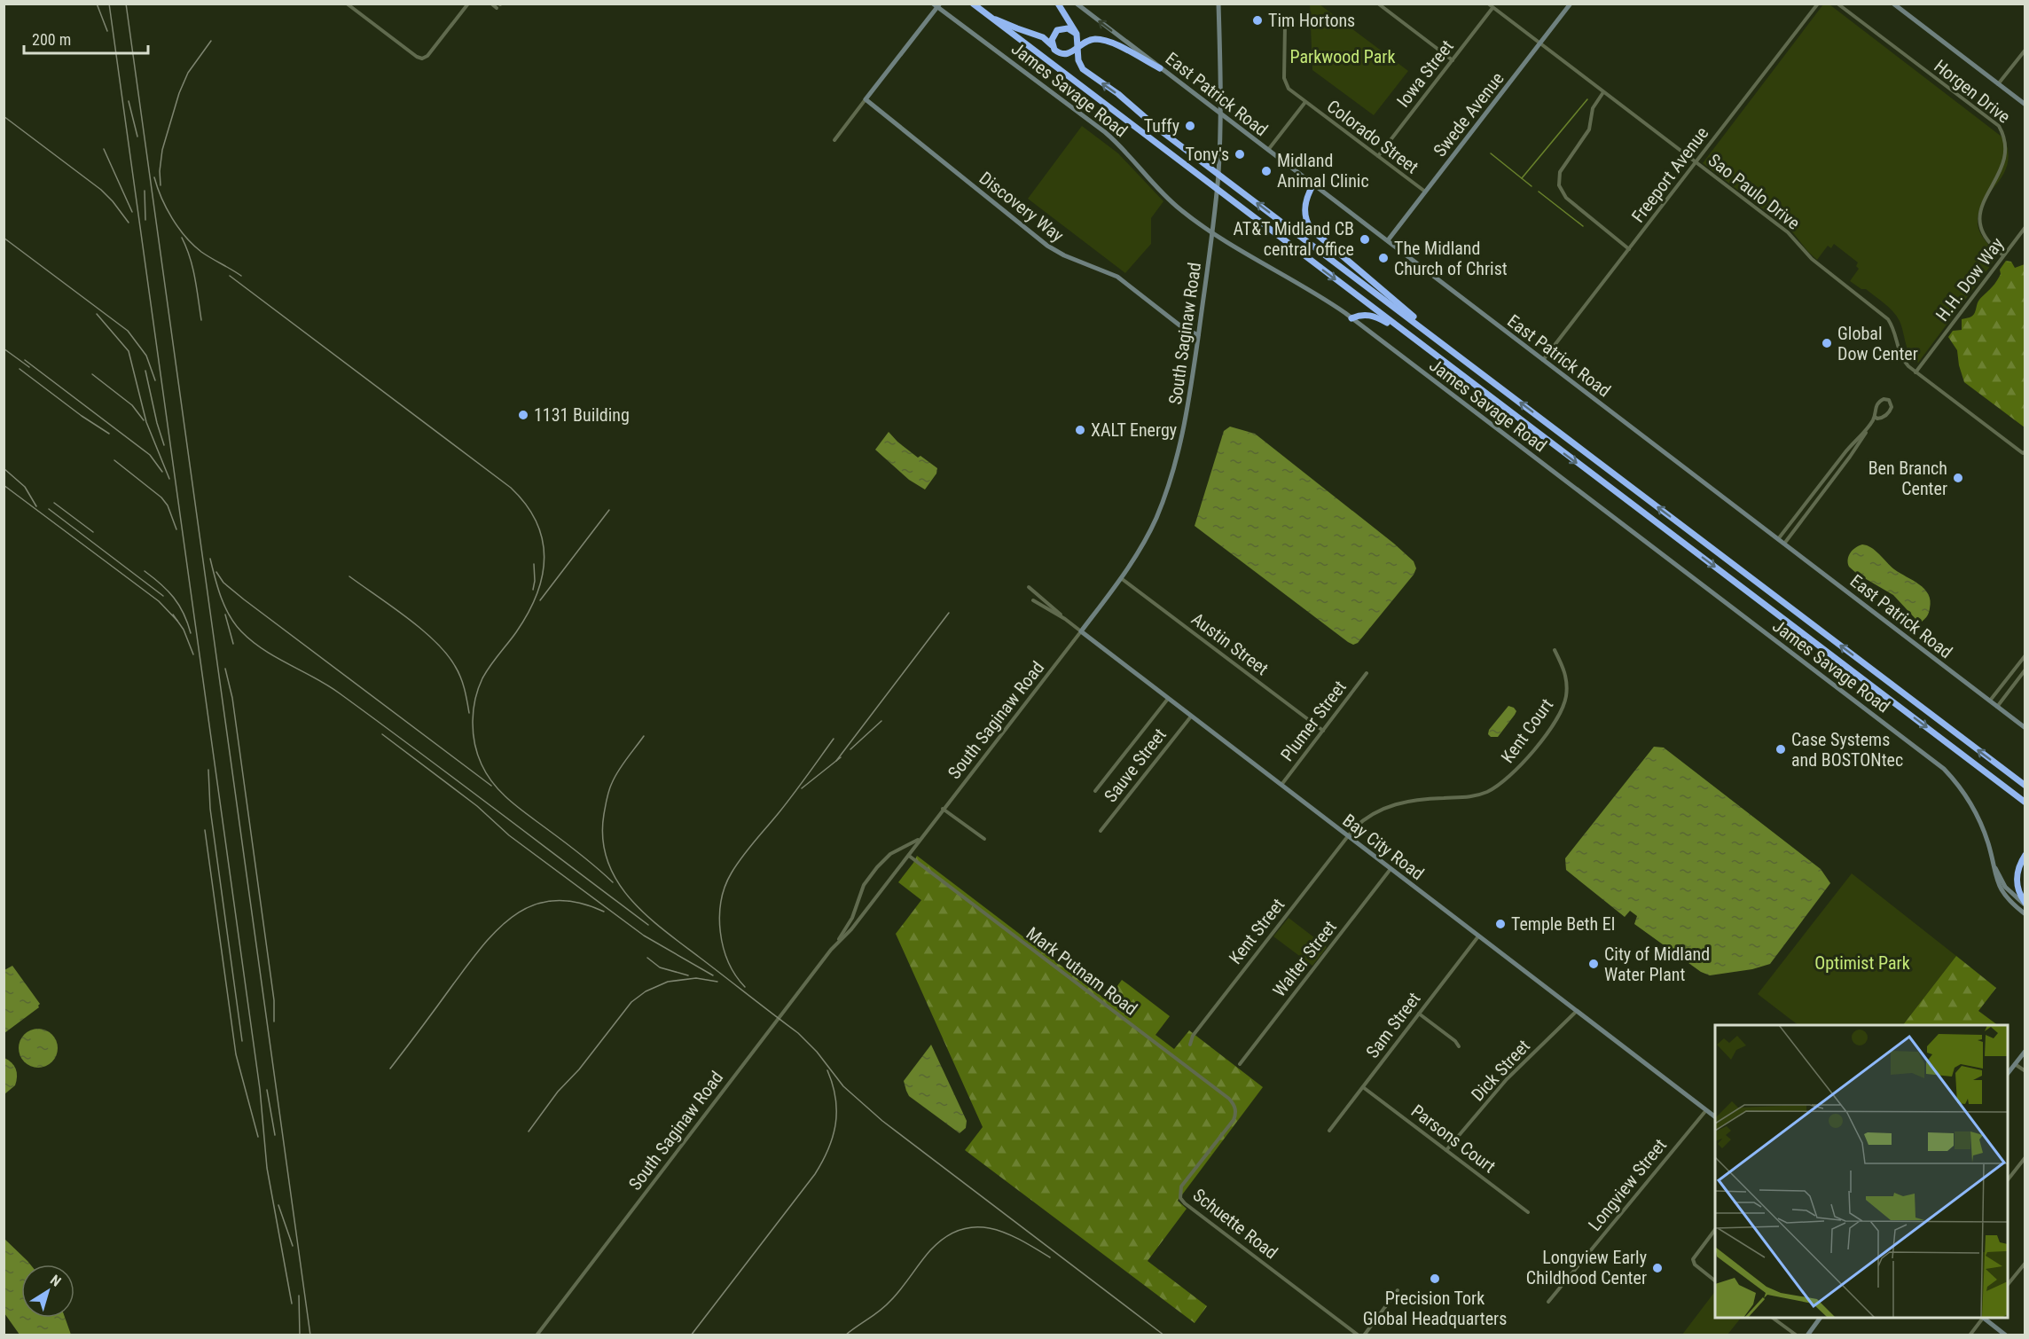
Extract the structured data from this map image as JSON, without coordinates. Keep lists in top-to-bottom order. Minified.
{"streets":{"street":["Iowa Street","James Savage Road","Horgen Drive","East Patrick Road","Swede Avenue","Colorado Street","Freeport Avenue","Sao Paulo Drive","Discovery Way","H.H. Dow Way","South Saginaw Road","Austin Street","Plumer Street","Kent Court","Sauve Street","Bay City Road","Kent Street","Walter Street","Mark Putnam Road","Sam Street","Dick Street","Parsons Court","Longview Street","Schuette Road"]},"crossings":[["Iowa Street","Colorado Street"],["Iowa Street","Sao Paulo Drive"],["James Savage Road","South Saginaw Road"],["East Patrick Road","Swede Avenue"],["East Patrick Road","Freeport Avenue"],["East Patrick Road","South Saginaw Road"],["Swede Avenue","Colorado Street"],["Swede Avenue","Sao Paulo Drive"],["Freeport Avenue","Sao Paulo Drive"],["Sao Paulo Drive","H.H. Dow Way"],["Discovery Way","South Saginaw Road"],["South Saginaw Road","Austin Street"],["South Saginaw Road","Bay City Road"],["South Saginaw Road","Mark Putnam Road"],["Austin Street","Plumer Street"],["Plumer Street","Bay City Road"],["Kent Court","Bay City Road"],["Kent Court","Kent Street"],["Sauve Street","Bay City Road"],["Bay City Road","Kent Street"],["Bay City Road","Walter Street"],["Bay City Road","Sam Street"],["Bay City Road","Dick Street"],["Bay City Road","Longview Street"],["Mark Putnam Road","Schuette Road"],["Sam Street","Parsons Court"],["Dick Street","Parsons Court"]],"parks":["Parkwood Park","Optimist Park"],"places":["Tim Hortons","Tuffy","Tony's","Midland Animal Clinic","AT&T Midland CB central office","The Midland Church of Christ","Global Dow Center","1131 Building","XALT Energy","Ben Branch Center","Case Systems and BOSTONtec","Temple Beth El","City of Midland Water Plant","Longview Early Childhood Center","Precision Tork Global Headquarters"],"scale_bar":"200 m","north":"top right"}
